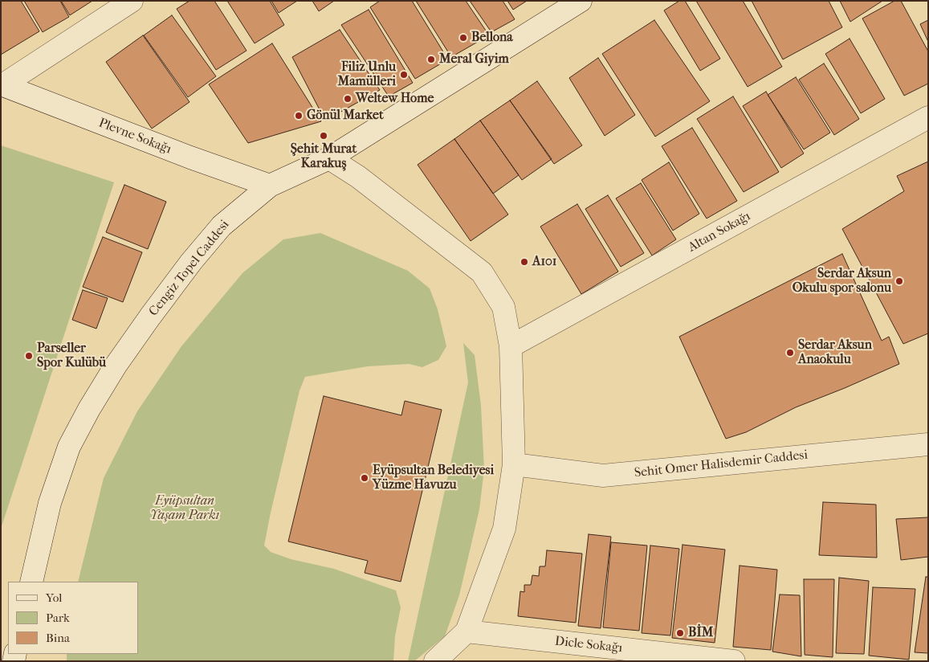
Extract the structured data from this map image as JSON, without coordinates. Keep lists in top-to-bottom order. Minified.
{"streets":{"street":["Plevne Sokağı","Altan Sokağı","Cengiz Topel Caddesi","Sehit Omer Halisdemir Caddesi","Dicle Sokağı"]},"crossings":[["Plevne Sokağı","Cengiz Topel Caddesi"]],"parks":["Eyüpsultan Yaşam Parkı"],"places":["Bellona","Meral Giyim","Filiz Unlu Mamülleri","Weltew Home","Gönül Market","Şehit Murat Karakuş","A101","Serdar Aksun Okulu spor salonu","Serdar Aksun Anaokulu","Parseller Spor Kulübü","Eyüpsultan Belediyesi Yüzme Havuzu","BİM"],"legend":["Yol","Park","Bina"]}
